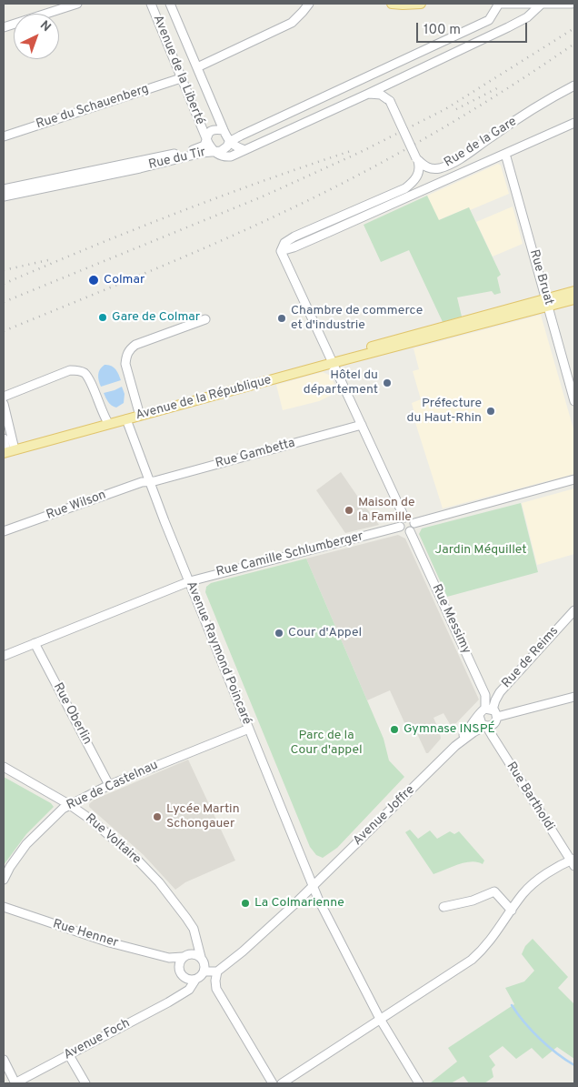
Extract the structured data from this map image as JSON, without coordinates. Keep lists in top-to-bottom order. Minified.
{"streets":{"main road":["Avenue de la République"],"street":["Avenue de la Liberté","Rue du Schauenberg","Rue de la Gare","Rue du Tir","Rue Bruat","Rue Gambetta","Rue Wilson","Rue Camille Schlumberger","Rue Messimy","Avenue Raymond Poincaré","Rue de Reims","Rue Oberlin","Rue de Castelnau","Rue Bartholdi","Avenue Joffre","Rue Voltaire","Rue Henner","Avenue Foch"]},"crossings":[["Avenue de la Liberté","Rue du Schauenberg"],["Avenue de la Liberté","Rue du Tir"],["Rue de la Gare","Rue Bruat"],["Rue Bruat","Avenue de la République"],["Avenue de la République","Avenue Raymond Poincaré"],["Rue Gambetta","Rue Wilson"],["Rue Gambetta","Avenue Raymond Poincaré"],["Rue Wilson","Avenue Raymond Poincaré"],["Rue Camille Schlumberger","Rue Messimy"],["Rue Camille Schlumberger","Avenue Raymond Poincaré"],["Rue Camille Schlumberger","Rue Oberlin"],["Rue Messimy","Rue de Reims"],["Rue Messimy","Rue Bartholdi"],["Rue Messimy","Avenue Joffre"],["Avenue Raymond Poincaré","Rue de Castelnau"],["Avenue Raymond Poincaré","Avenue Joffre"],["Rue de Reims","Rue Bartholdi"],["Rue de Reims","Avenue Joffre"],["Rue Oberlin","Rue de Castelnau"],["Rue de Castelnau","Rue Voltaire"],["Rue Bartholdi","Avenue Joffre"],["Rue Voltaire","Rue Henner"],["Rue Voltaire","Avenue Foch"],["Rue Henner","Avenue Foch"]],"parks":["Jardin Méquillet","Parc de la Cour d'appel"],"places":["Colmar","Gare de Colmar","Chambre de commerce et d'industrie","Hôtel du département","Préfecture du Haut-Rhin","Maison de la Famille","Cour d'Appel","Gymnase INSPÉ","Lycée Martin Schongauer","La Colmarienne"],"scale_bar":"100 m","north":"top right"}
